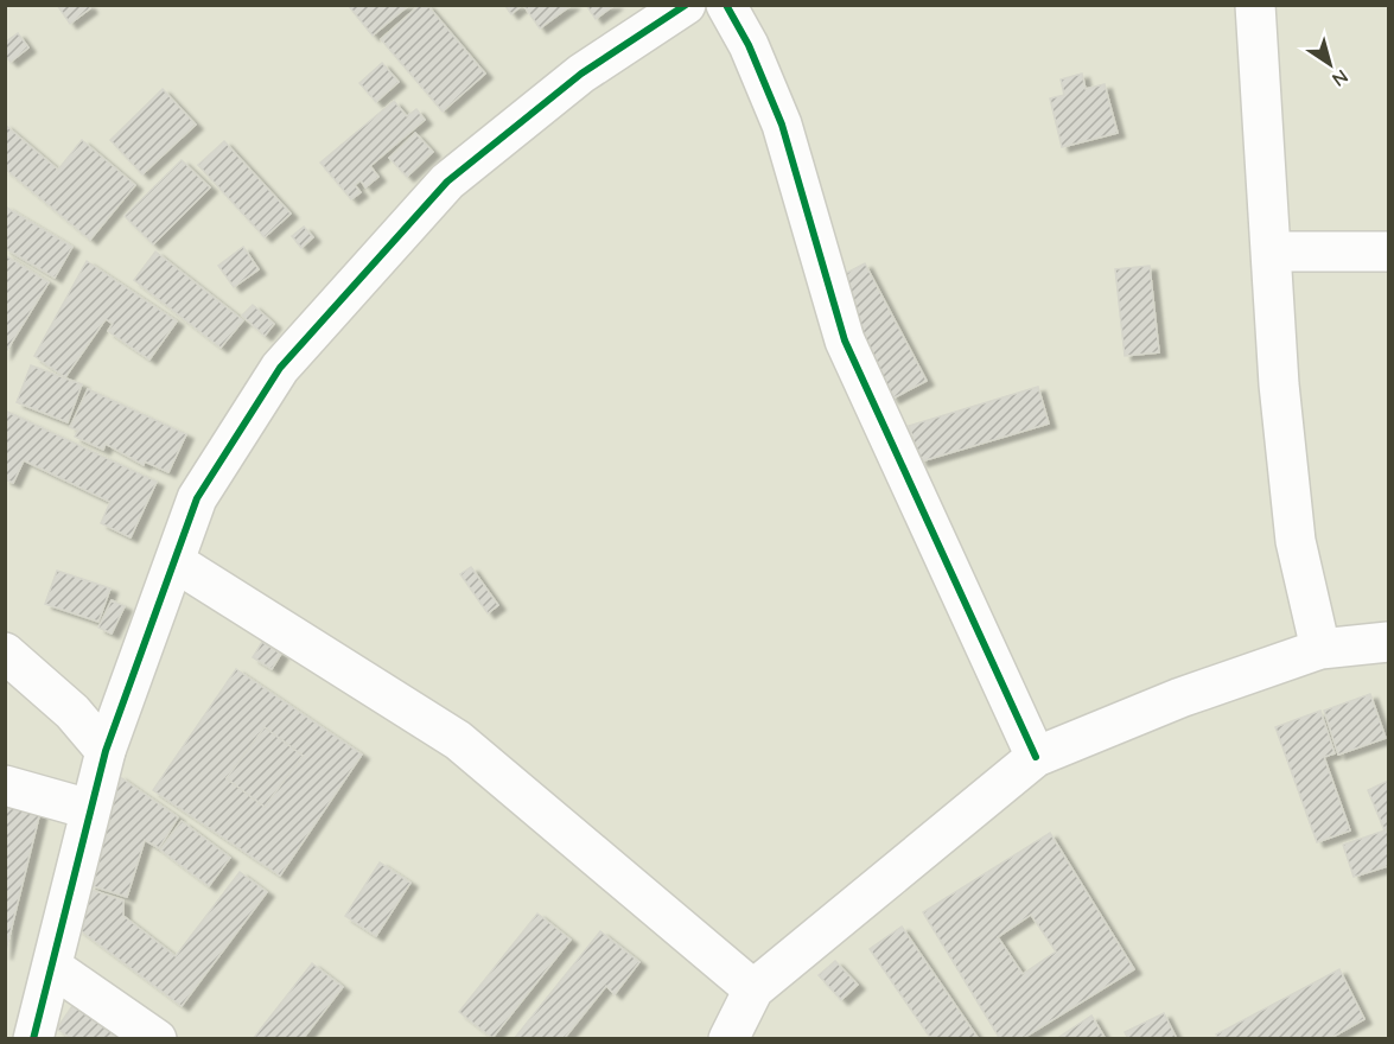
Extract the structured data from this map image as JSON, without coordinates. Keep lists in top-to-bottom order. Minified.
{"north":"bottom right"}
